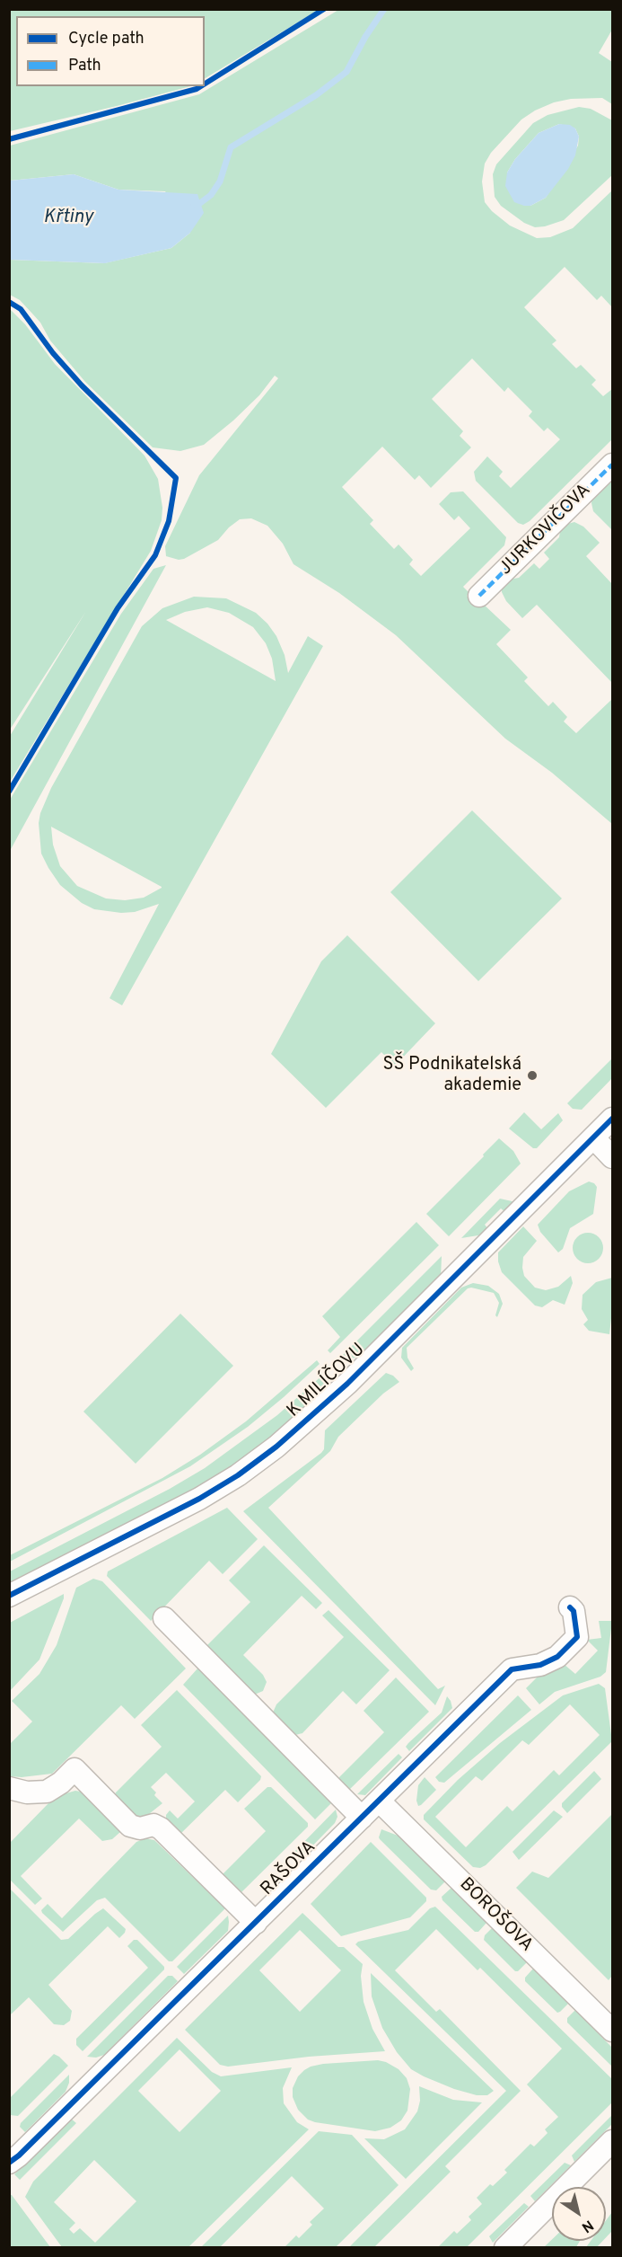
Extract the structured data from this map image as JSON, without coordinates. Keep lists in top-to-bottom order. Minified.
{"streets":{"street":["JURKOVIČOVA","K MILÍČOVU","RAŠOVA","BOROŠOVA"]},"crossings":[["RAŠOVA","BOROŠOVA"]],"water":["Křtiny"],"places":["SŠ Podnikatelská akademie"],"legend":["Cycle path","Path"],"north":"bottom right"}
